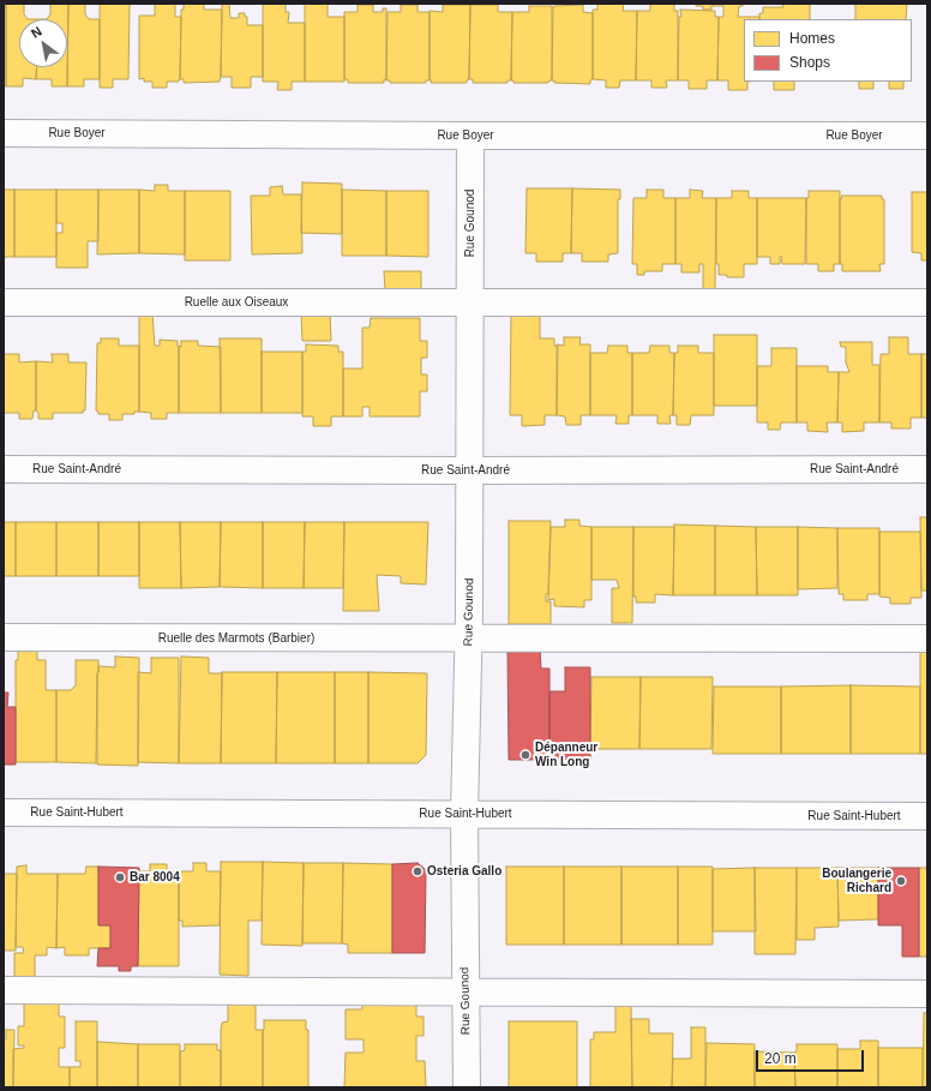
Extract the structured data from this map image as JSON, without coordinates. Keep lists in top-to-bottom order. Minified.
{"streets":{"street":["Rue Boyer","Rue Gounod","Ruelle aux Oiseaux","Rue Saint-André","Ruelle des Marmots (Barbier)","Rue Saint-Hubert"]},"crossings":[["Rue Boyer","Rue Gounod"],["Rue Gounod","Ruelle aux Oiseaux"],["Rue Gounod","Rue Saint-André"],["Rue Gounod","Ruelle des Marmots (Barbier)"],["Rue Gounod","Rue Saint-Hubert"]],"places":["Dépanneur Win Long","Osteria Gallo","Bar 8004","Boulangerie Richard"],"legend":["Homes","Shops"],"scale_bar":"20 m","north":"top left"}
